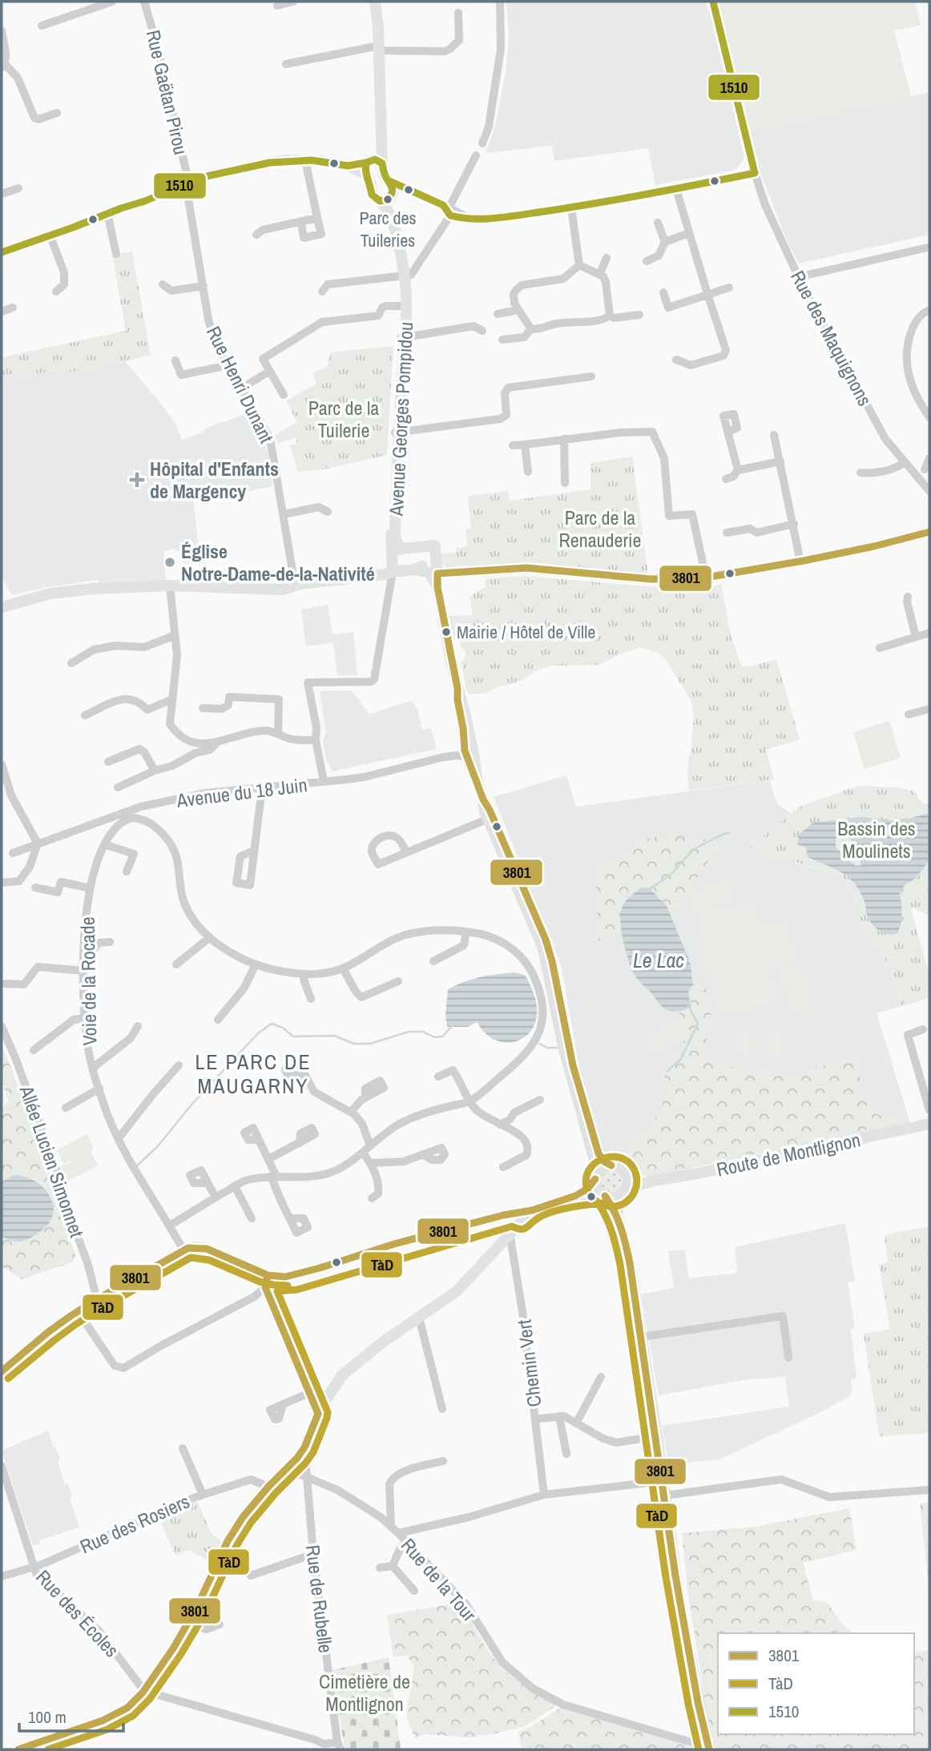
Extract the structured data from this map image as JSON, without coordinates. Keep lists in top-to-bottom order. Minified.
{"streets":{"main road":["Avenue Georges Pompidou","Route de Montlignon"],"street":["Rue Gaëtan Pirou","Rue des Maquignons","Rue Henri Dunant","Avenue du 18 Juin","Voie de la Rocade","Allée Lucien Simonnet","Chemin Vert","Rue des Rosiers","Rue de la Tour","Rue de Rubelle","Rue des Écoles"]},"crossings":[["Rue Gaëtan Pirou","Rue Henri Dunant"],["Rue des Rosiers","Rue des Écoles"],["Rue de la Tour","Rue de Rubelle"]],"districts":["LE PARC DE MAUGARNY"],"water":["Le Lac"],"parks":["Parc de la Tuilerie","Parc de la Renauderie","Bassin des Moulinets","Cimetière de Montlignon"],"places":{"other":["Parc des Tuileries","Église Notre-Dame-de-la-Nativité","Mairie / Hôtel de Ville"],"health":["Hôpital d'Enfants de Margency"]},"lines":["transit line 1510","transit line 3801","transit line TàD"],"legend":["3801","TàD","1510"],"scale_bar":"100 m"}
